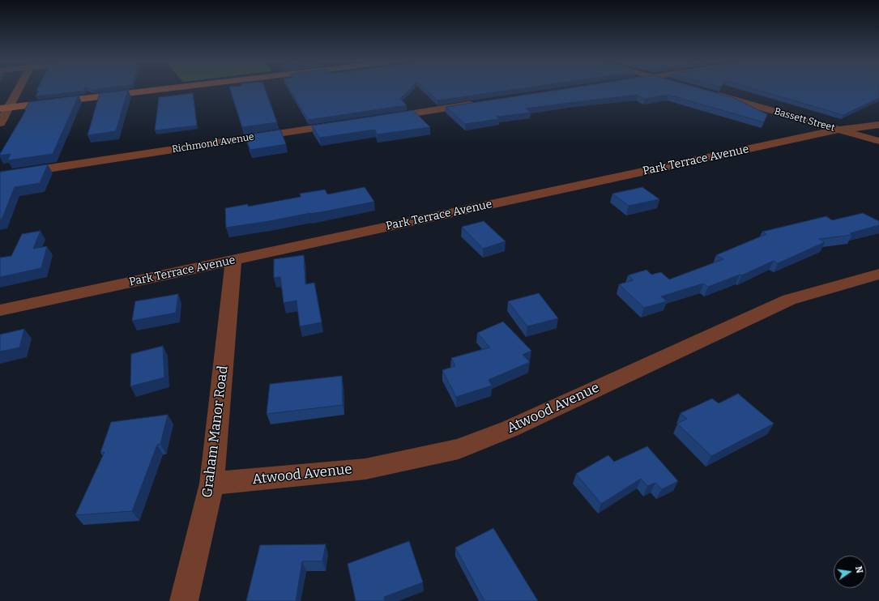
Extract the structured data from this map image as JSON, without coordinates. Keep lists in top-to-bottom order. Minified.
{"streets":{"street":["Bassett Street","Richmond Avenue","Park Terrace Avenue","Atwood Avenue","Graham Manor Road"]},"crossings":[["Bassett Street","Park Terrace Avenue"],["Park Terrace Avenue","Graham Manor Road"],["Atwood Avenue","Graham Manor Road"]],"north":"right"}
